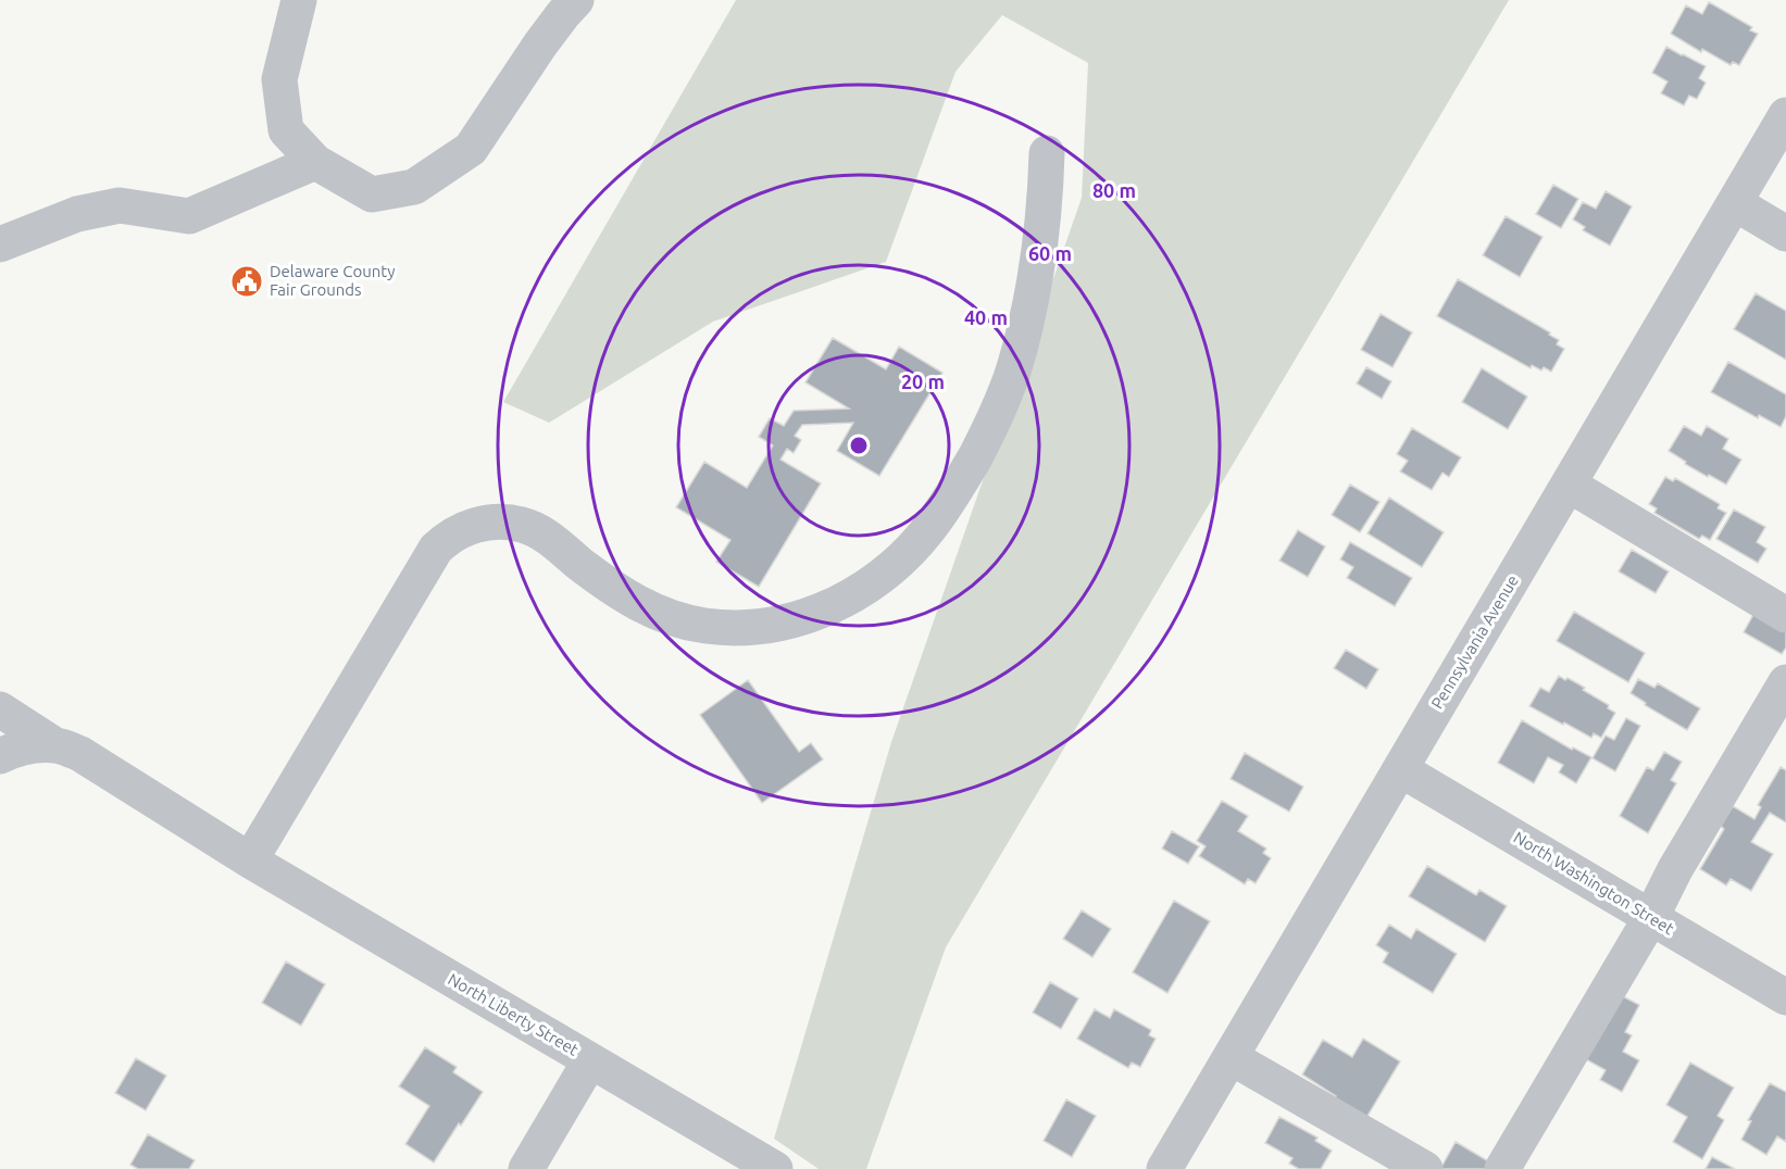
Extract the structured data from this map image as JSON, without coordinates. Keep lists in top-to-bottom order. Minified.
{"streets":{"street":["Pennsylvania Avenue","North Washington Street","North Liberty Street"]},"crossings":[["Pennsylvania Avenue","North Washington Street"]],"places":{"public building":["Delaware County Fair Grounds"]},"rings":["80 m","60 m","40 m","20 m"]}
